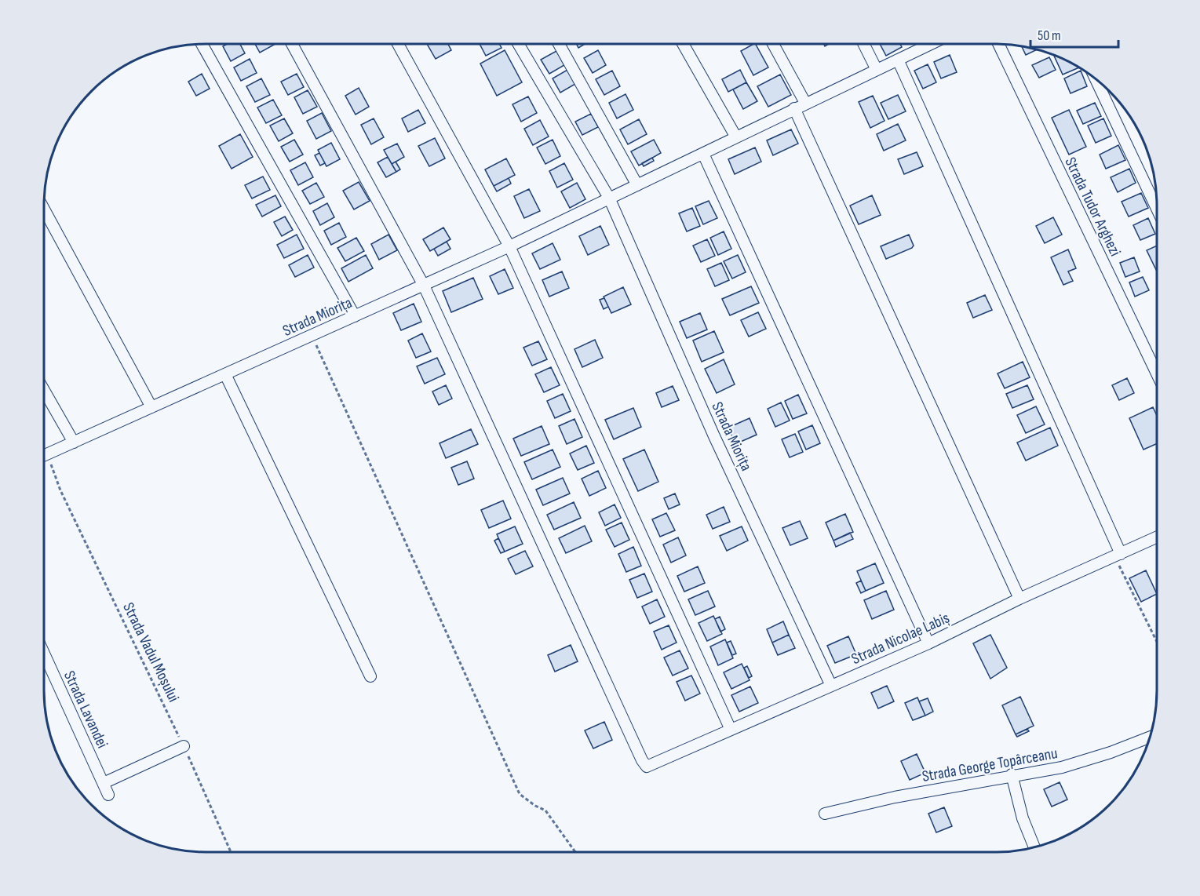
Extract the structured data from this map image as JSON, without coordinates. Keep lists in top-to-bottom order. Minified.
{"streets":{"street":["Strada Tudor Arghezi","Strada Miorița","Strada Nicolae Labiș","Strada Lavandei","Strada George Topârceanu"],"path":["Strada Vadul Moșului"]},"crossings":[["Strada Miorița","Strada Nicolae Labiș"],["Strada Miorița","Strada Vadul Moșului"]],"scale_bar":"50 m"}
